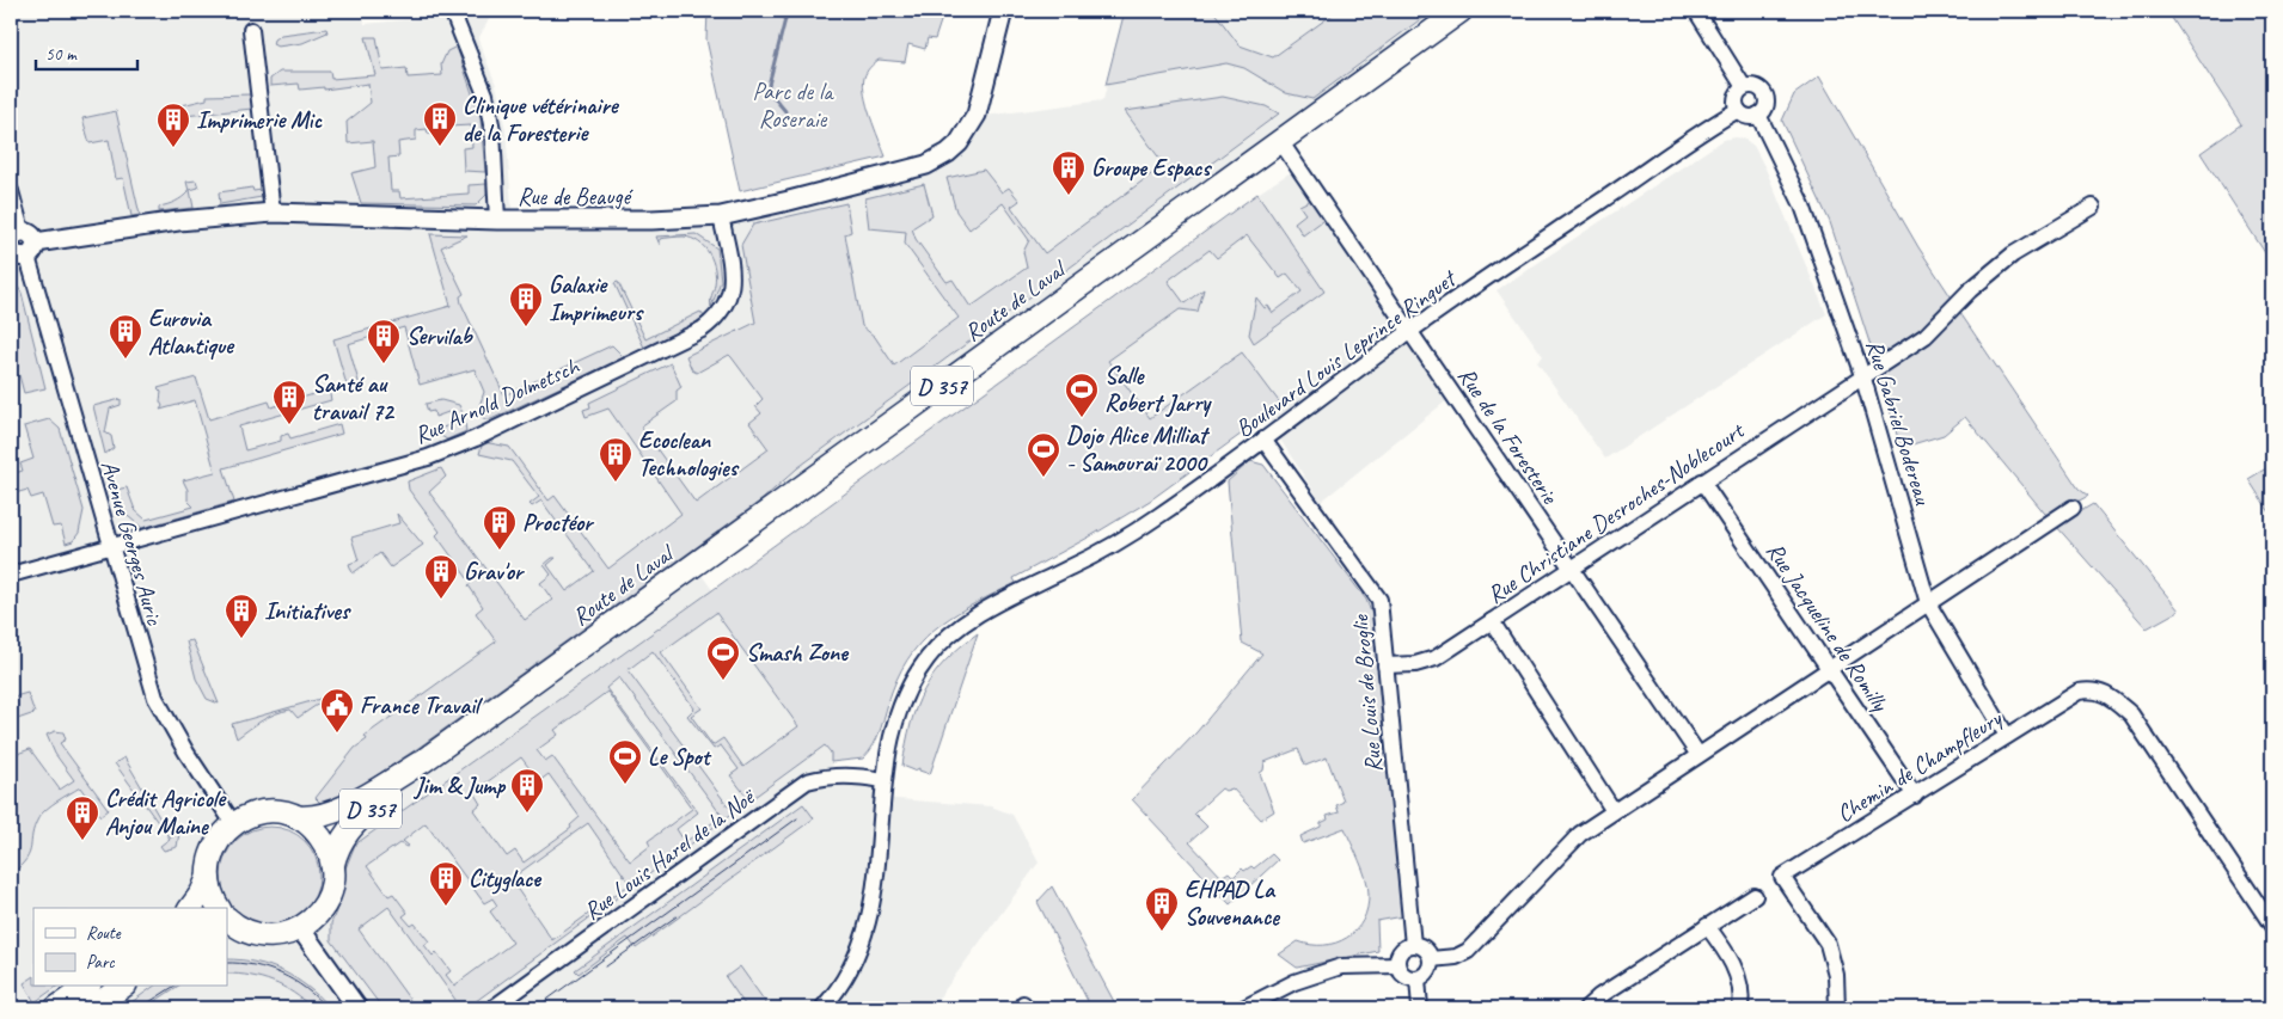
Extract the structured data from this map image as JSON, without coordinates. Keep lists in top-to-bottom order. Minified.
{"streets":{"main road":["Route de Laval","D 357"],"street":["Rue de Beaugé","Boulevard Louis Leprince Ringuet","Rue Arnold Dolmetsch","Rue Gabriel Bodereau","Rue de la Foresterie","Rue Christiane Desroches-Noblecourt","Avenue Georges Auric","Rue Jacqueline de Romilly","Rue Louis de Broglie","Chemin de Champfleury","Rue Louis Harel de la Noë"]},"crossings":[["Rue de Beaugé","Rue Arnold Dolmetsch"],["Rue de Beaugé","Avenue Georges Auric"],["Route de Laval","Rue de la Foresterie"],["Route de Laval","Avenue Georges Auric"],["Boulevard Louis Leprince Ringuet","Rue Gabriel Bodereau"],["Boulevard Louis Leprince Ringuet","Rue de la Foresterie"],["Boulevard Louis Leprince Ringuet","Rue Louis de Broglie"],["Boulevard Louis Leprince Ringuet","Rue Louis Harel de la Noë"],["Rue Arnold Dolmetsch","Avenue Georges Auric"],["Rue Gabriel Bodereau","Rue Christiane Desroches-Noblecourt"],["Rue Gabriel Bodereau","Chemin de Champfleury"],["Rue de la Foresterie","Rue Christiane Desroches-Noblecourt"],["Rue Christiane Desroches-Noblecourt","Rue Jacqueline de Romilly"],["Rue Christiane Desroches-Noblecourt","Rue Louis de Broglie"],["Rue Jacqueline de Romilly","Chemin de Champfleury"]],"parks":["Parc de la Roseraie"],"places":{"building":["Clinique vétérinaire de la Foresterie","Imprimerie Mic","Groupe Espacs","Galaxie Imprimeurs","Eurovia Atlantique","Servilab","Santé au travail 72","Ecoclean Technologies","Proctéor","Grav'or","Initiatives","Jim & Jump","Crédit Agricole Anjou Maine","Cityglace","EHPAD La Souvenance"],"sports":["Salle Robert Jarry","Dojo Alice Milliat - Samouraï 2000","Smash Zone","Le Spot"],"public building":["France Travail"]},"legend":["Route","Parc"],"scale_bar":"50 m"}
